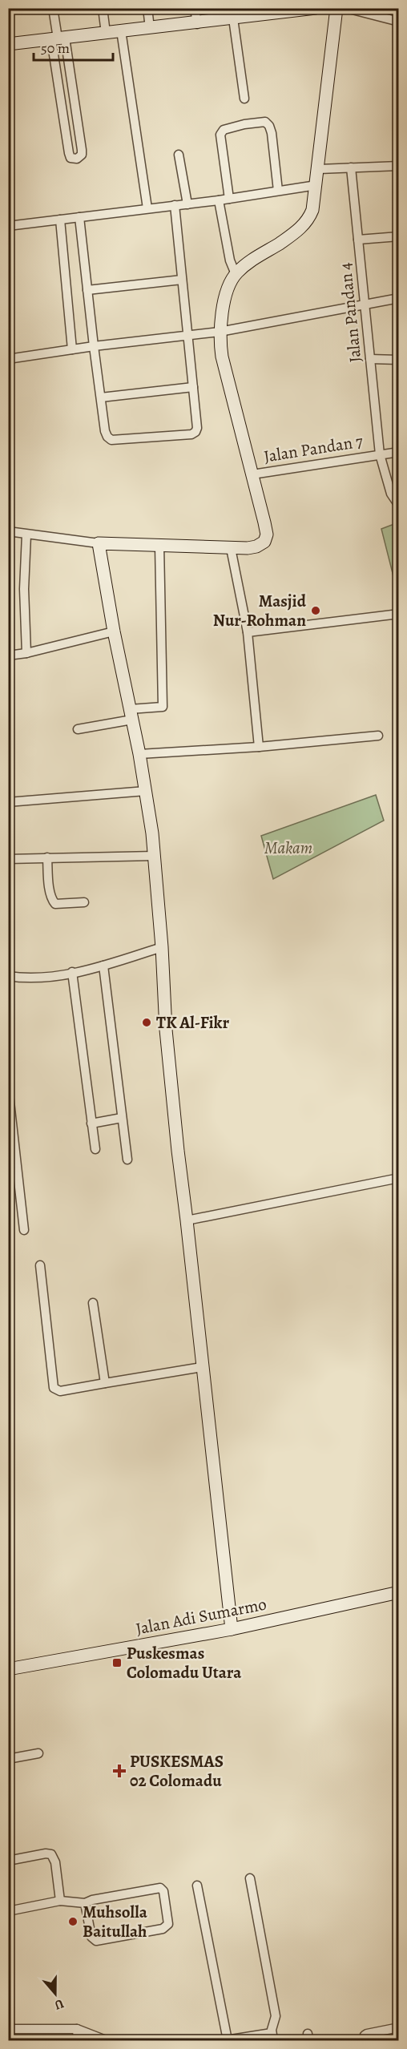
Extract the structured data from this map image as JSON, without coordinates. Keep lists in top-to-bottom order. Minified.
{"streets":{"street":["Jalan Pandan 4","Jalan Pandan 7","Jalan Adi Sumarmo"]},"crossings":[["Jalan Pandan 4","Jalan Pandan 7"]],"parks":["Makam"],"places":{"other":["Masjid Nur-Rohman","TK Al-Fikr","Muhsolla Baitullah"],"transit":["Puskesmas Colomadu Utara"],"health":["PUSKESMAS 02 Colomadu"]},"scale_bar":"50 m","north":"bottom"}
